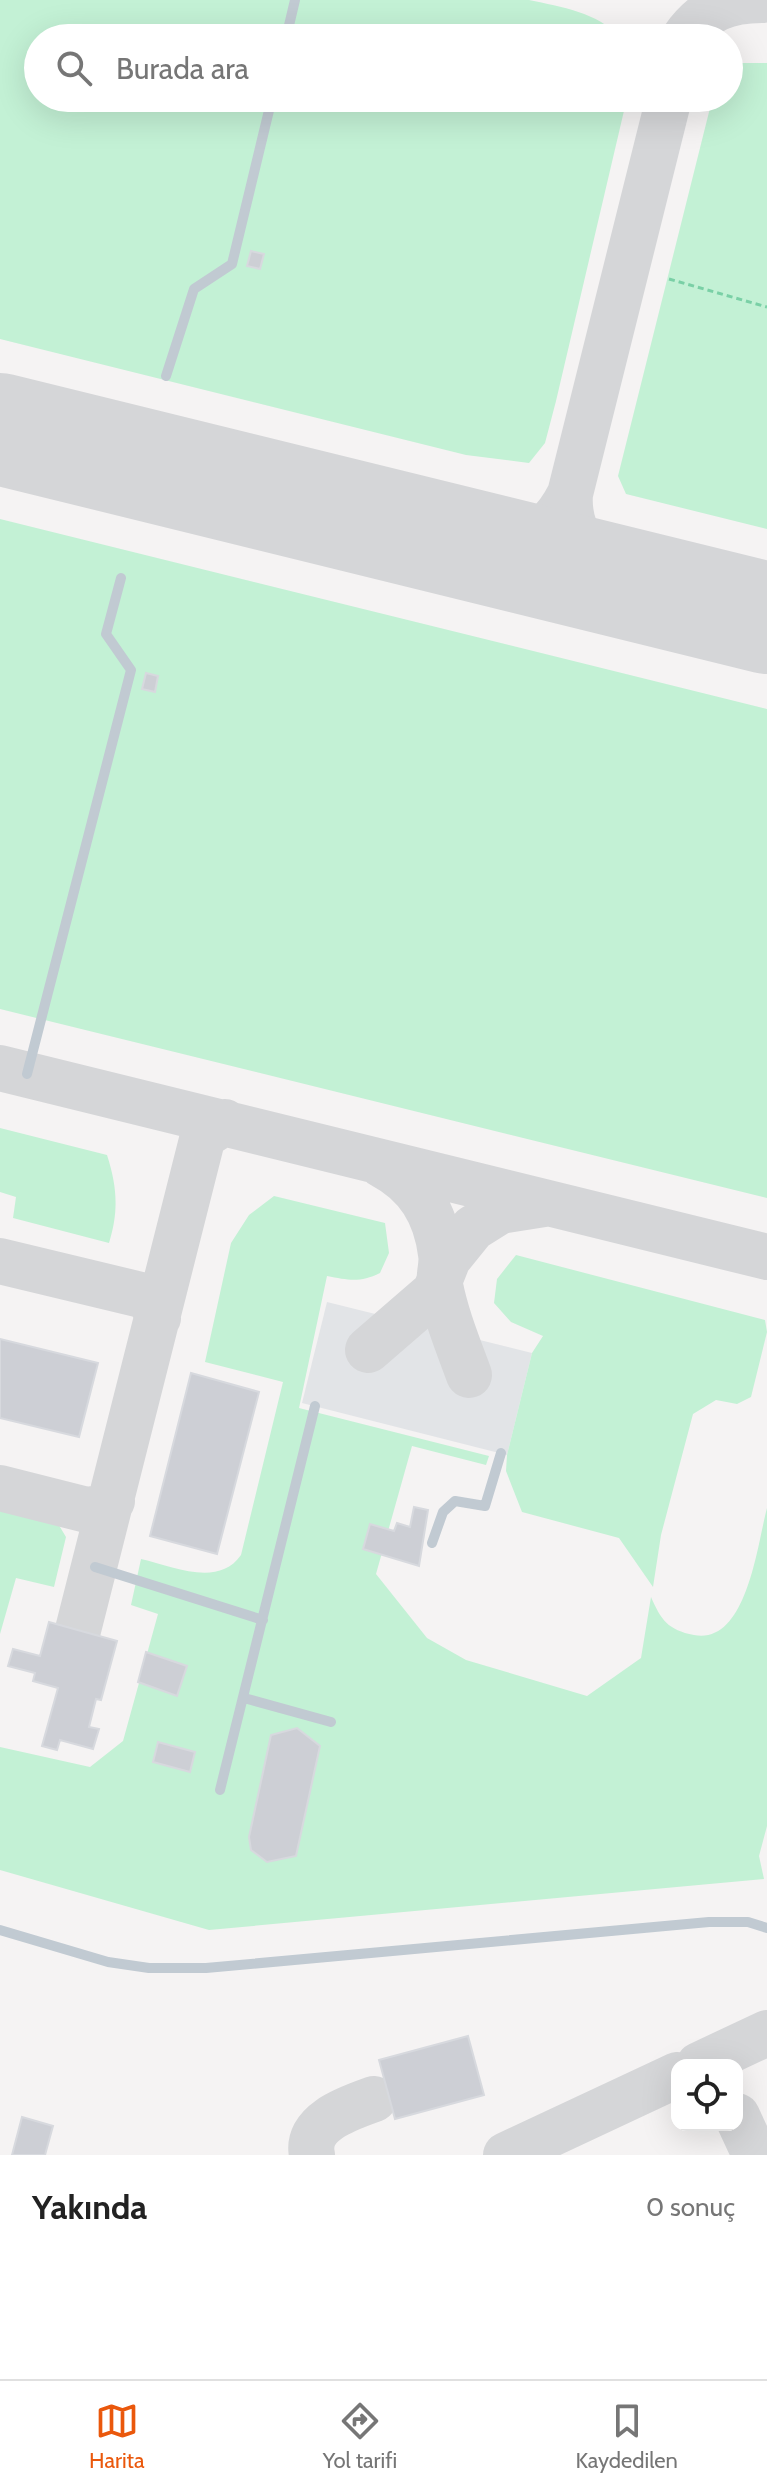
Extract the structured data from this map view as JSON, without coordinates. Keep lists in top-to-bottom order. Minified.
{"page":{"search":"Burada ara","heading":["Yakında","0 sonuç"],"nav":["Harita","Yol tarifi","Kaydedilen"]}}
